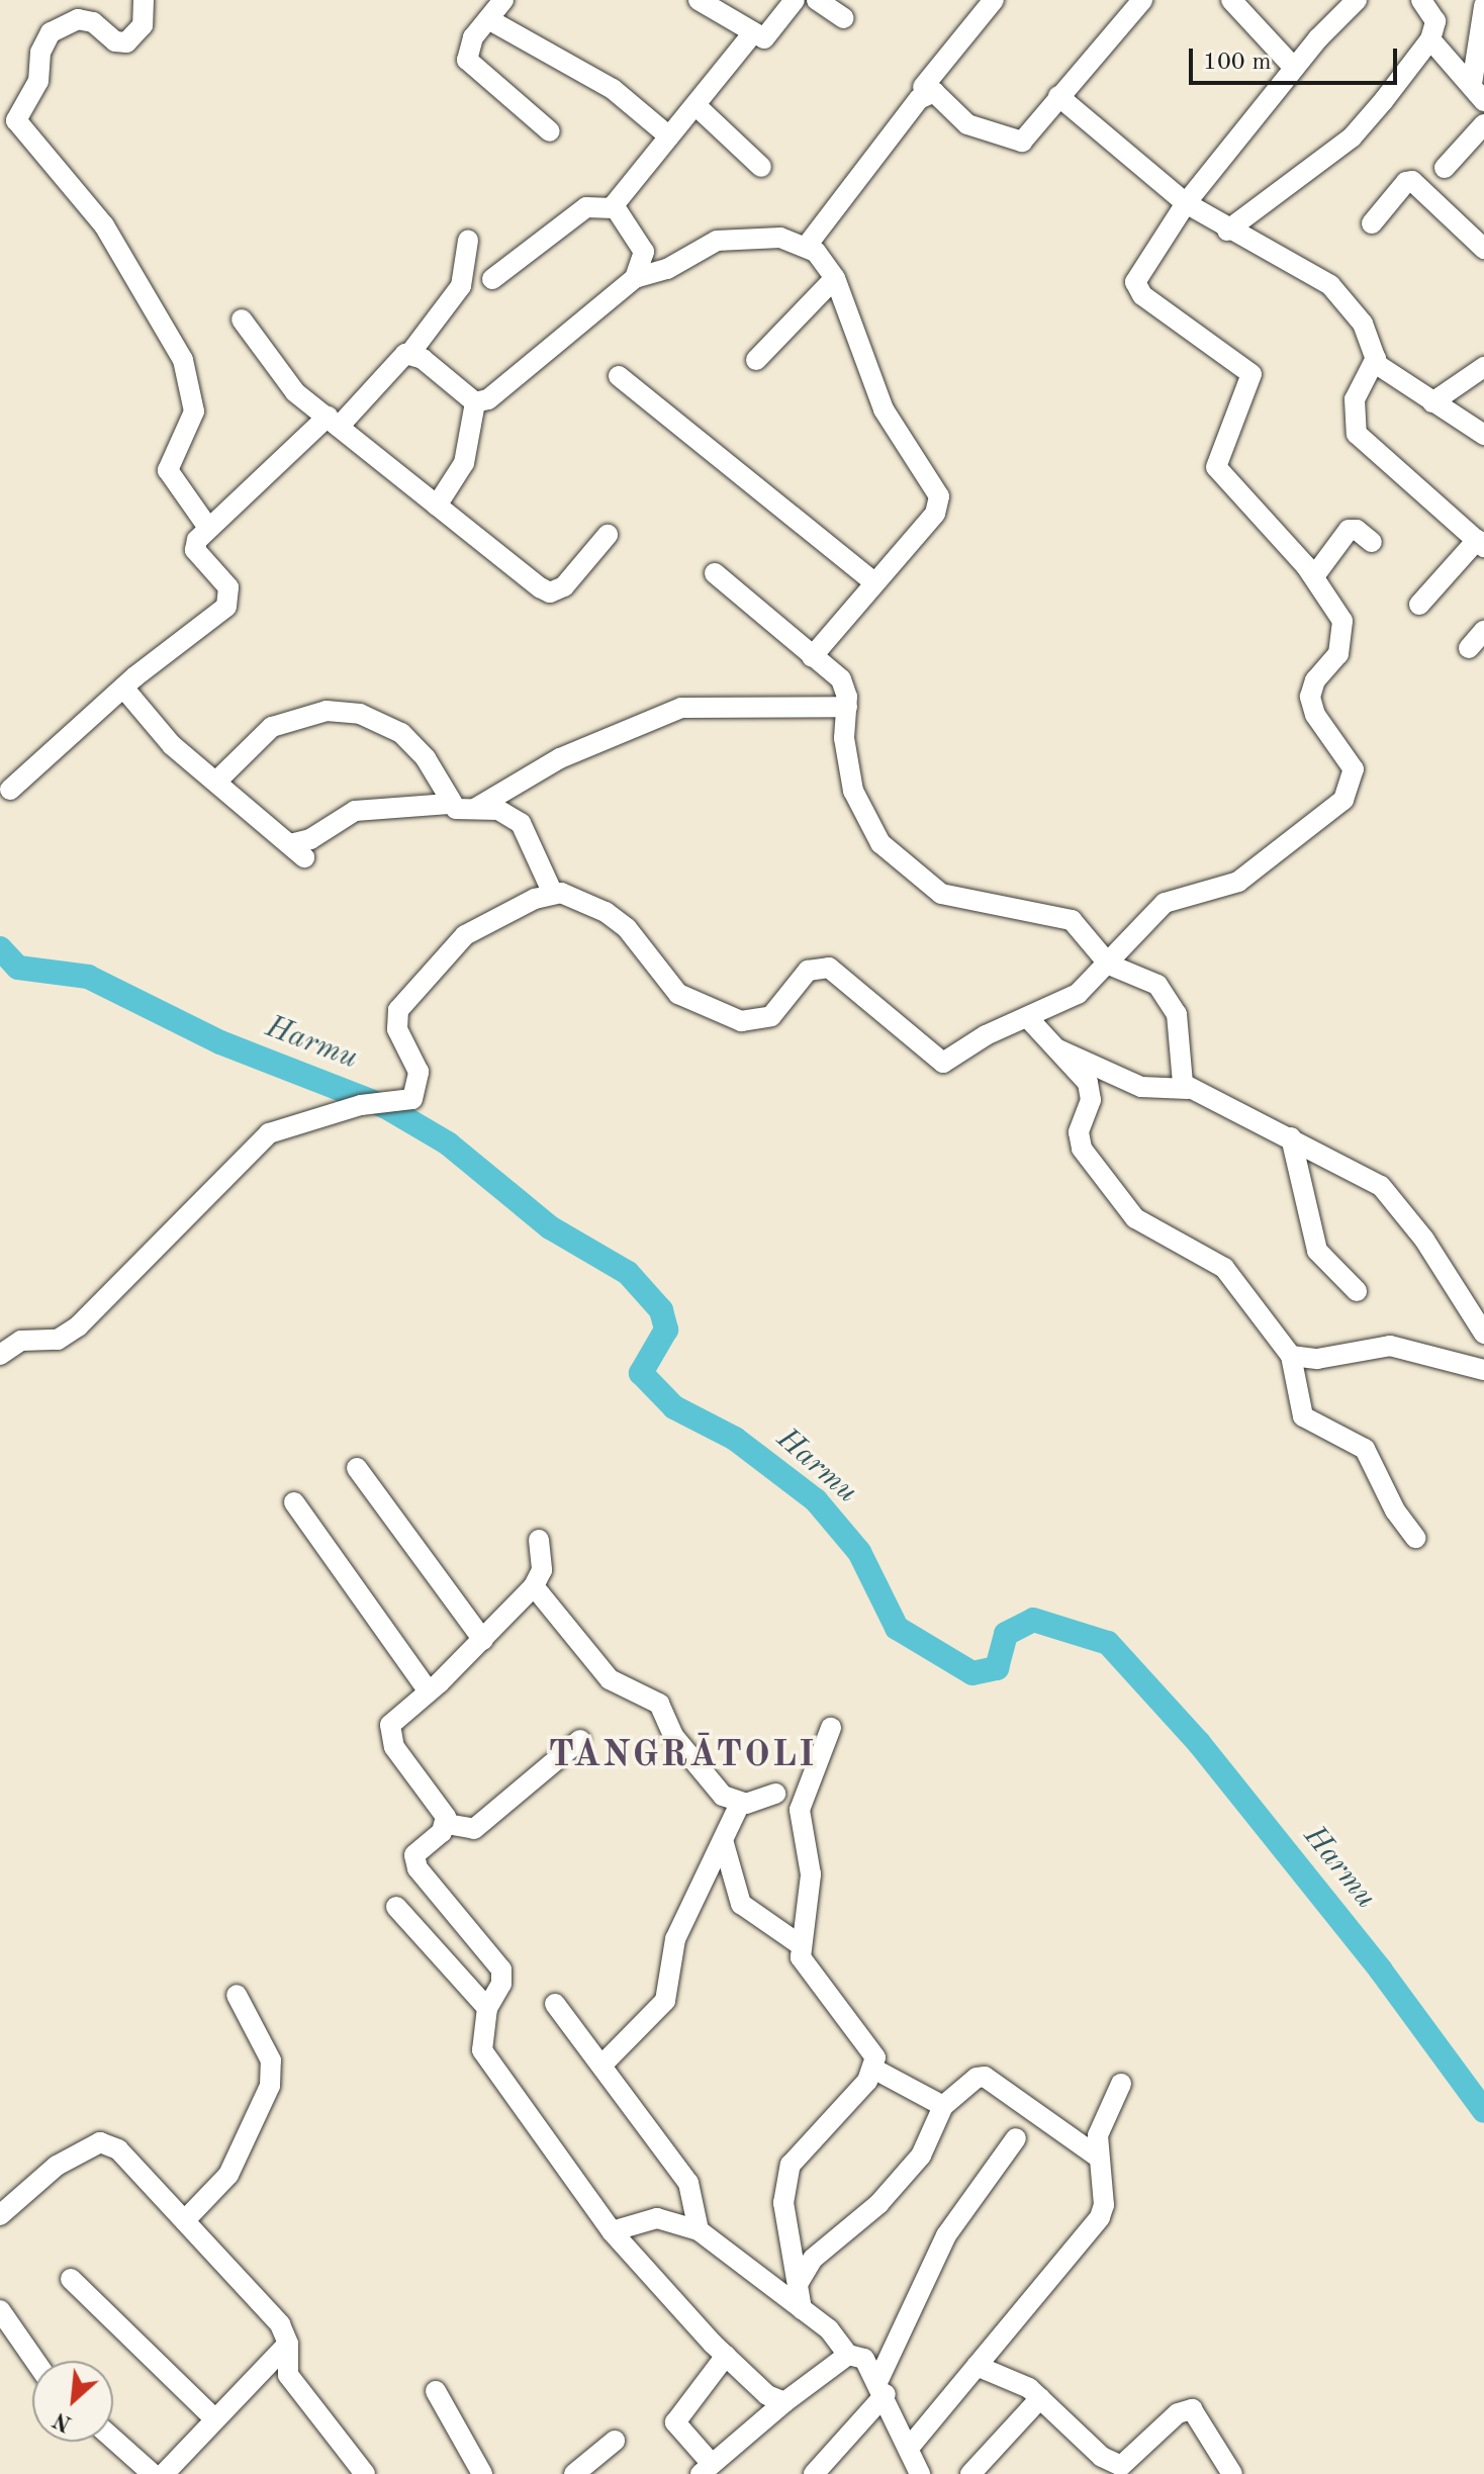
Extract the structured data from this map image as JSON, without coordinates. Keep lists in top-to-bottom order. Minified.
{"districts":["TANGRĀTOLI"],"water":["Harmu"],"scale_bar":"100 m","north":"bottom left"}
